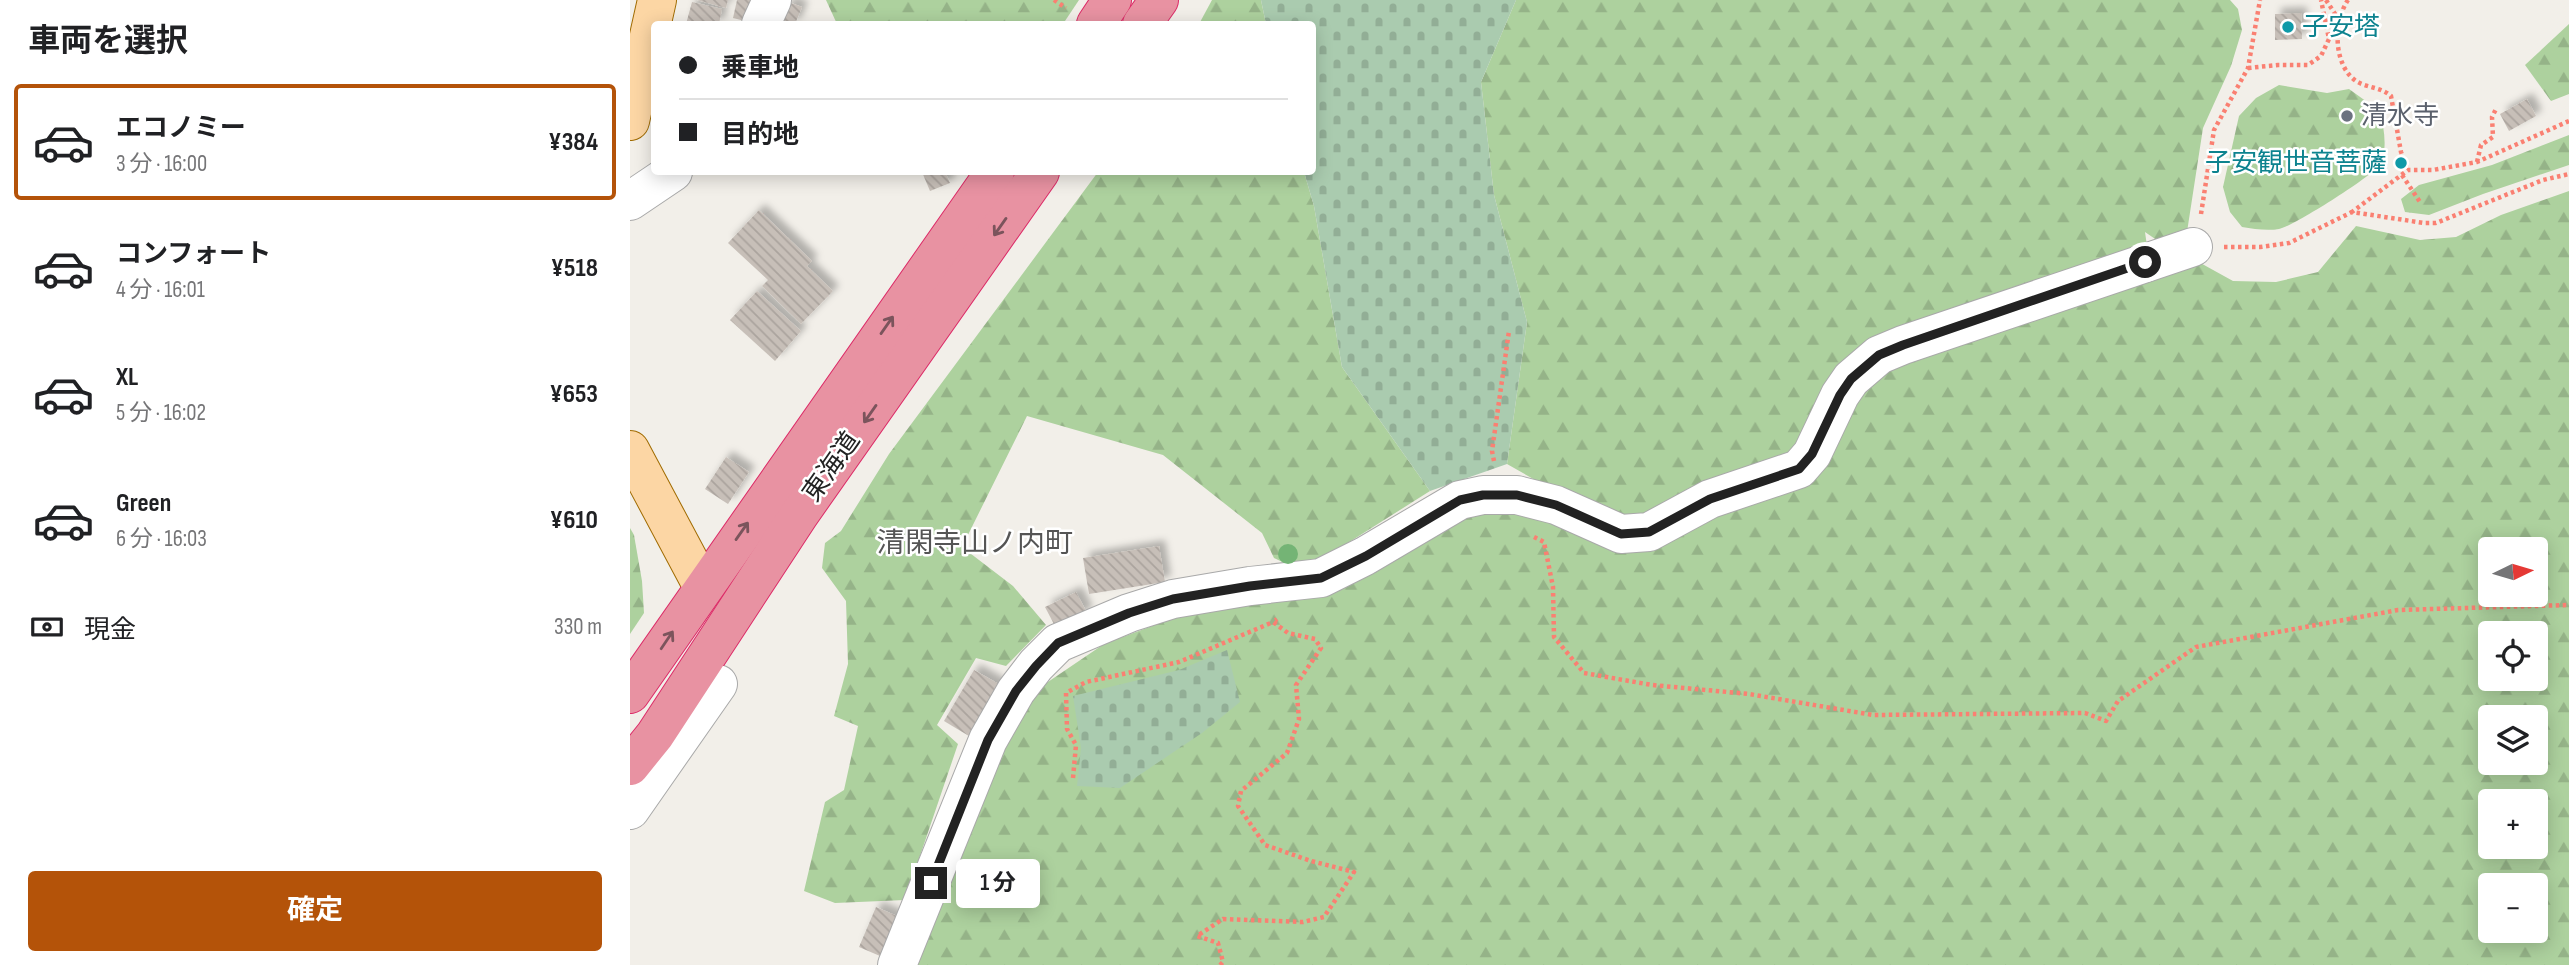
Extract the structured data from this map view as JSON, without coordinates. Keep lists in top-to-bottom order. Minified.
{"streets":{"highway":["東海道"]},"districts":["清閑寺山ノ内町"],"places":["子安塔","清水寺","子安観世音菩薩"],"north":"right","page":{"heading":"車両を選択","banner":["乗車地","目的地"],"list":[{"name":"エコノミー","note":"3 分 · 16:00","value":"¥384"},{"name":"コンフォート","note":"4 分 · 16:01","value":"¥518"},{"name":"XL","note":"5 分 · 16:02","value":"¥653"},{"name":"Green","note":"6 分 · 16:03","value":"¥610"}],"map_buttons":["+","−"],"pay":["現金","330 m"],"buttons":"確定","bubble":"1 分"}}
